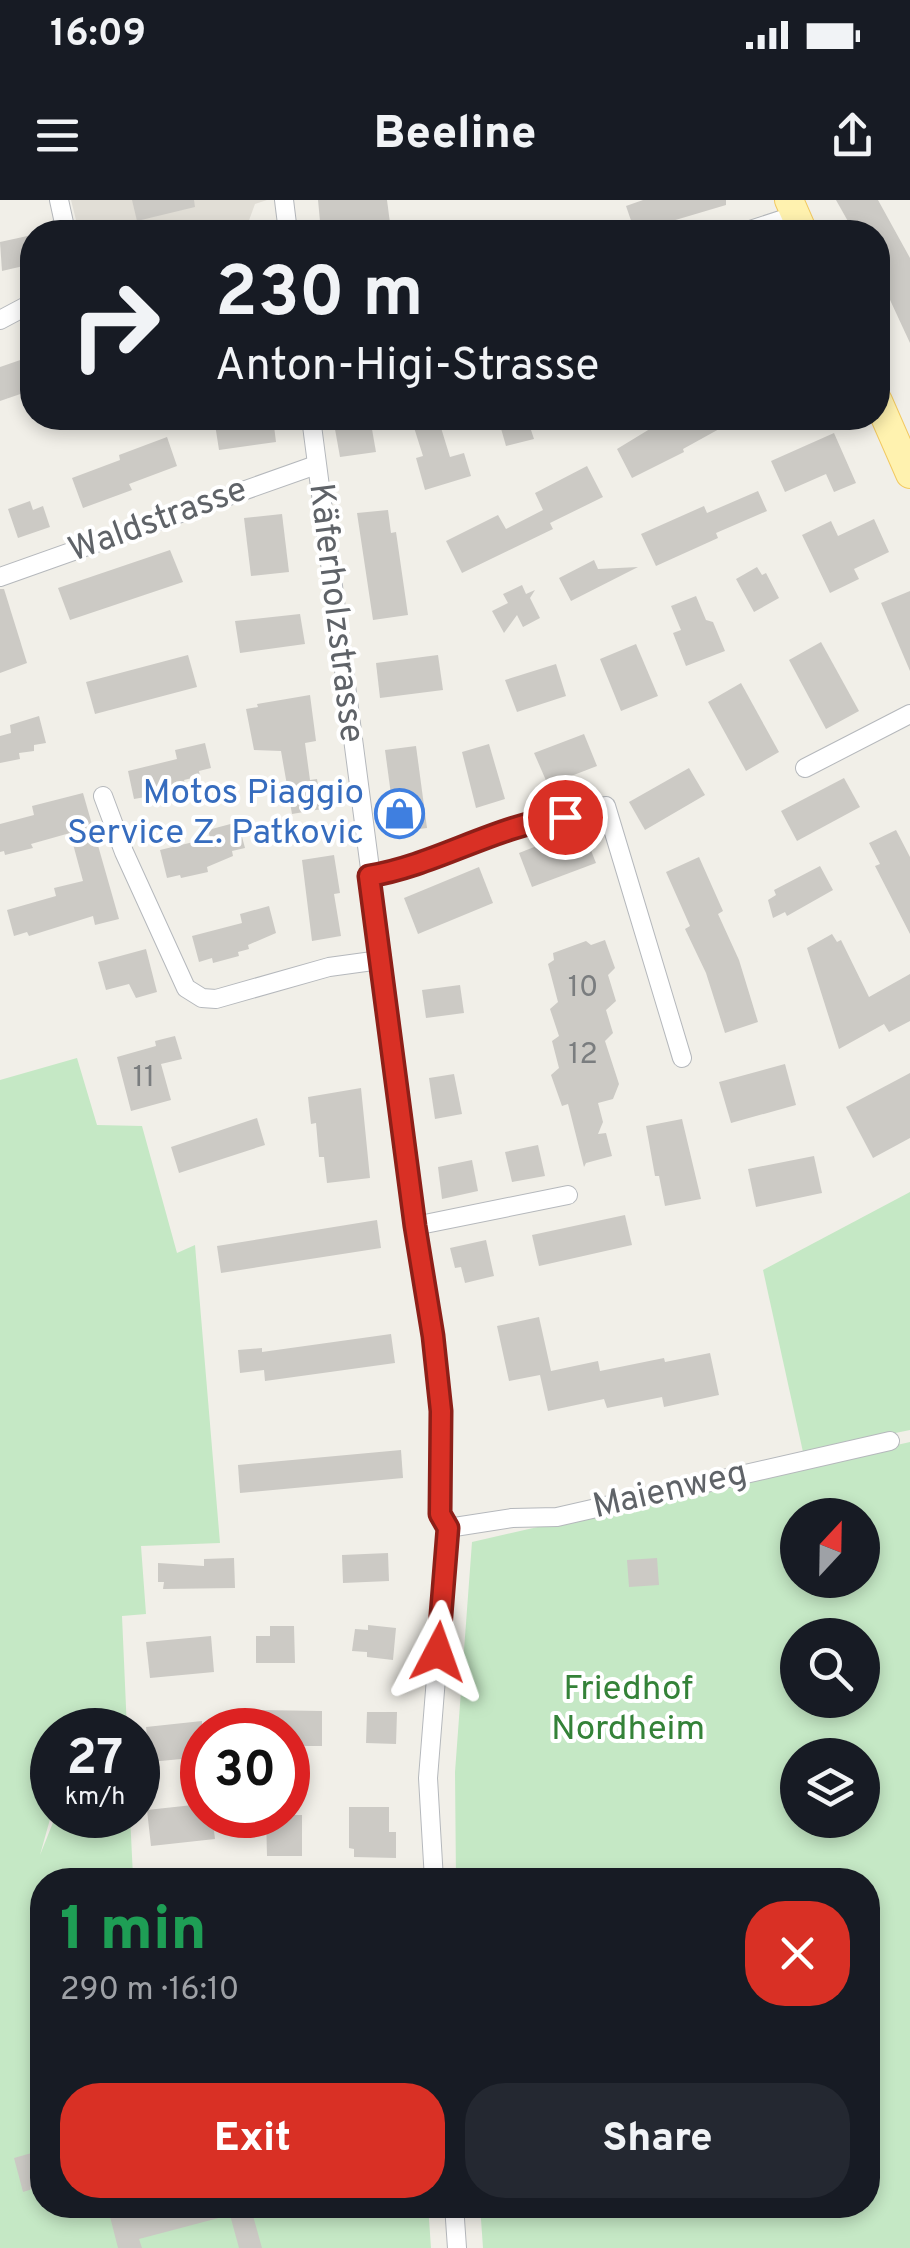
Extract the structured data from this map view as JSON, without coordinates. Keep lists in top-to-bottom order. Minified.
{"streets":{"street":["Waldstrasse","Käferholzstrasse","Maienweg"]},"crossings":[["Waldstrasse","Käferholzstrasse"],["Käferholzstrasse","Maienweg"]],"parks":["Friedhof Nordheim"],"places":{"shop":["Motos Piaggio Service Z. Patkovic"]},"house_numbers":["10","12","11"],"north":"top","page":{"status":"16:09","header":"Beeline","turn":["230 m","Anton-Higi-Strasse"],"speed":"27 km/h","limit":"30","heading":["1 min","290 m · 16:10"],"buttons":["Exit","Share"]}}
